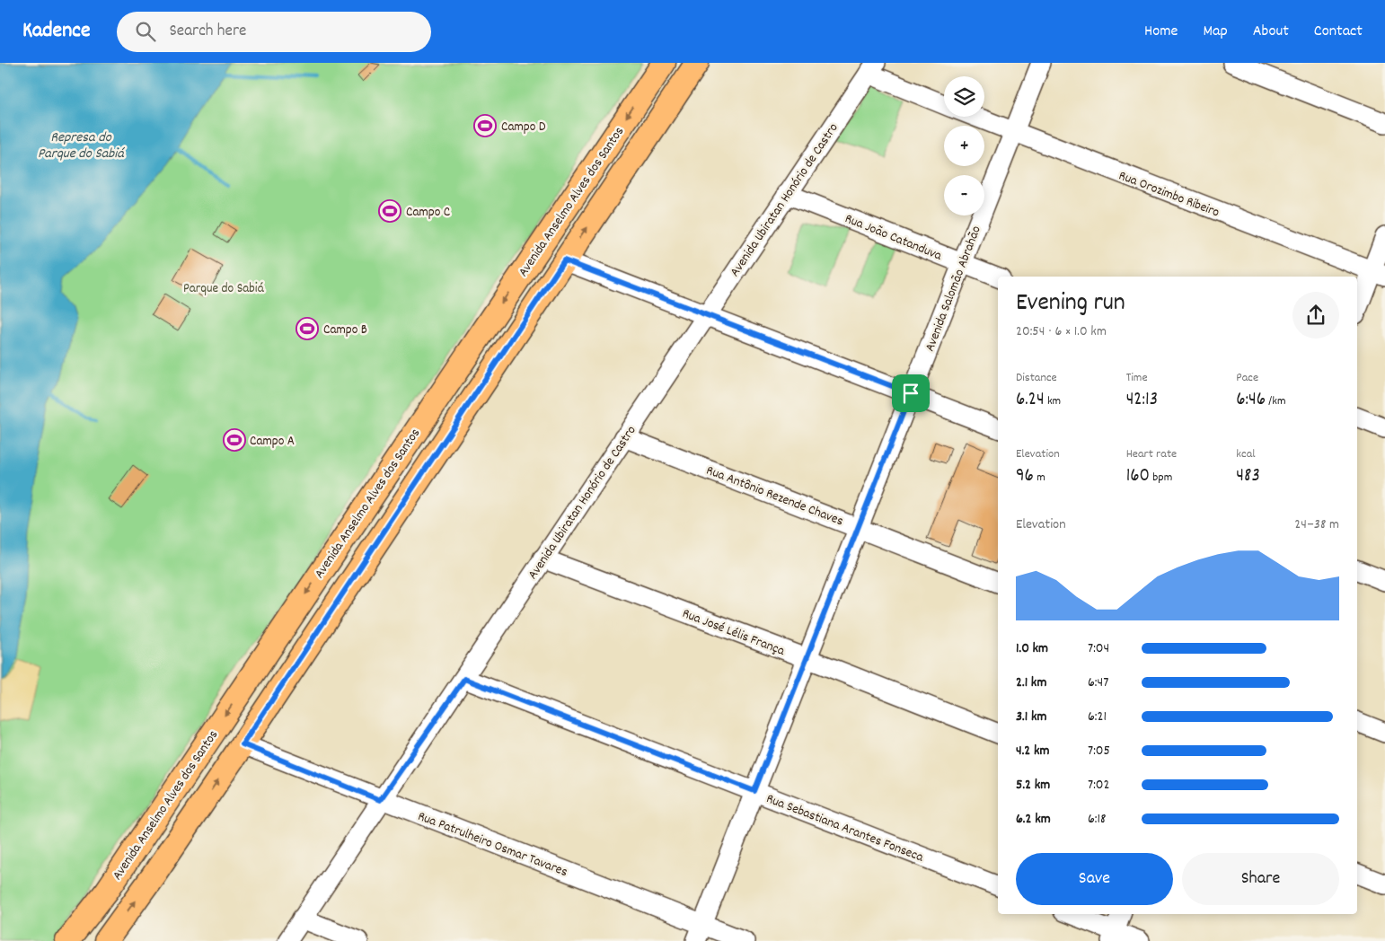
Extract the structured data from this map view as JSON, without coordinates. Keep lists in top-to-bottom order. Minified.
{"streets":{"main road":["Avenida Anselmo Alves dos Santos"],"street":["Rua Orozimbo Ribeiro","Avenida Ubiratan Honório de Castro","Rua João Catanduva","Avenida Salomão Abrahão","Rua Antônio Rezende Chaves","Rua José Lélis França","Rua Sebastiana Arantes Fonseca","Rua Patrulheiro Osmar Tavares"]},"crossings":[["Rua Orozimbo Ribeiro","Avenida Ubiratan Honório de Castro"],["Rua Orozimbo Ribeiro","Avenida Salomão Abrahão"],["Avenida Ubiratan Honório de Castro","Rua João Catanduva"],["Avenida Ubiratan Honório de Castro","Rua Antônio Rezende Chaves"],["Avenida Ubiratan Honório de Castro","Rua José Lélis França"],["Avenida Ubiratan Honório de Castro","Rua Sebastiana Arantes Fonseca"],["Avenida Ubiratan Honório de Castro","Rua Patrulheiro Osmar Tavares"],["Avenida Anselmo Alves dos Santos","Rua Patrulheiro Osmar Tavares"],["Rua João Catanduva","Avenida Salomão Abrahão"],["Avenida Salomão Abrahão","Rua Antônio Rezende Chaves"],["Avenida Salomão Abrahão","Rua José Lélis França"],["Avenida Salomão Abrahão","Rua Sebastiana Arantes Fonseca"],["Avenida Salomão Abrahão","Rua Patrulheiro Osmar Tavares"]],"water":["Represa do Parque do Sabiá"],"parks":["Parque do Sabiá"],"places":{"sports":["Campo D","Campo C","Campo B","Campo A"]},"page":{"header":"Kadence","search":"Search here","nav":["Home","Map","About","Contact"],"map_buttons":["+","−"],"heading":["Evening run","20:54 · 6 × 1.0 km"],"stats":[["Distance","6.24 km"],["Time","42:13"],["Pace","6:46 /km"],["Elevation","96 m"],["Heart rate","160 bpm"],["kcal","483"]],"chart":["Elevation","24–38 m"],"list":[{"name":"1.0 km","note":"7:04"},{"name":"2.1 km","note":"6:47"},{"name":"3.1 km","note":"6:21"},{"name":"4.2 km","note":"7:05"},{"name":"5.2 km","note":"7:02"},{"name":"6.2 km","note":"6:18"}],"buttons":["Save","Share"]}}
